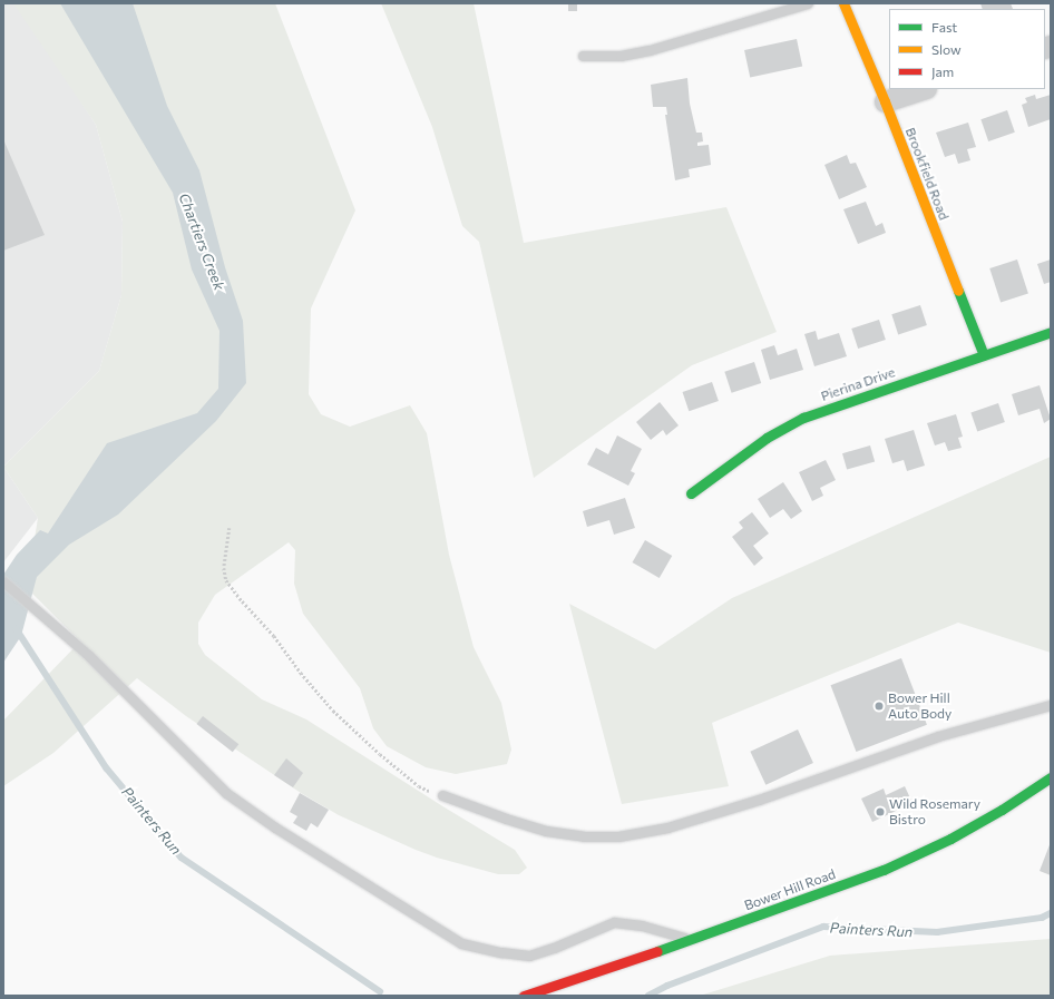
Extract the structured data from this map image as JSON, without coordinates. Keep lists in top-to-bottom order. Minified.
{"streets":{"street":["Brookfield Road","Pierina Drive","Bower Hill Road"]},"crossings":[["Brookfield Road","Pierina Drive"]],"water":["Chartiers Creek","Painters Run"],"places":["Bower Hill Auto Body","Wild Rosemary Bistro"],"legend":["Fast","Slow","Jam"]}
